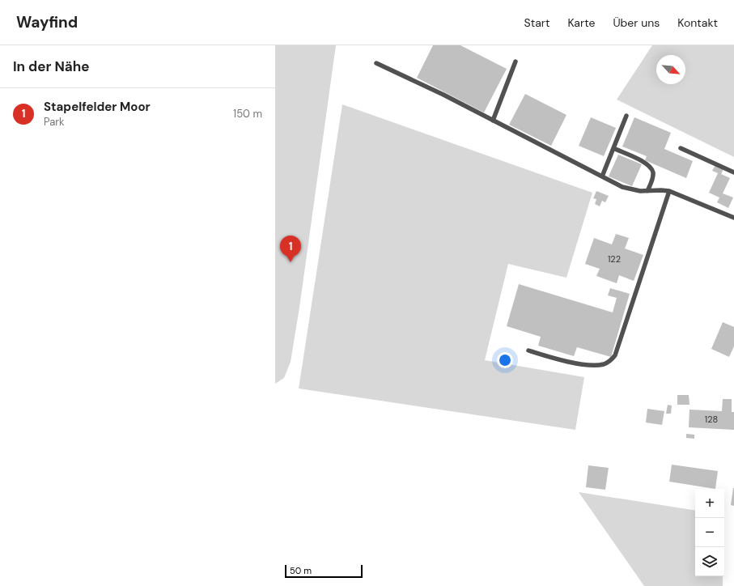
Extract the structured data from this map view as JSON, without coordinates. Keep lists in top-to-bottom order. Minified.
{"house_numbers":["122","128"],"scale_bar":"50 m","north":"bottom right","page":{"header":"Wayfind","nav":["Start","Karte","Über uns","Kontakt"],"heading":"In der Nähe","list":[{"mark":"1","name":"Stapelfelder Moor","note":"Park","value":"150 m"}],"pins":"1","map_buttons":["+","−"],"scale":"50 m"}}
